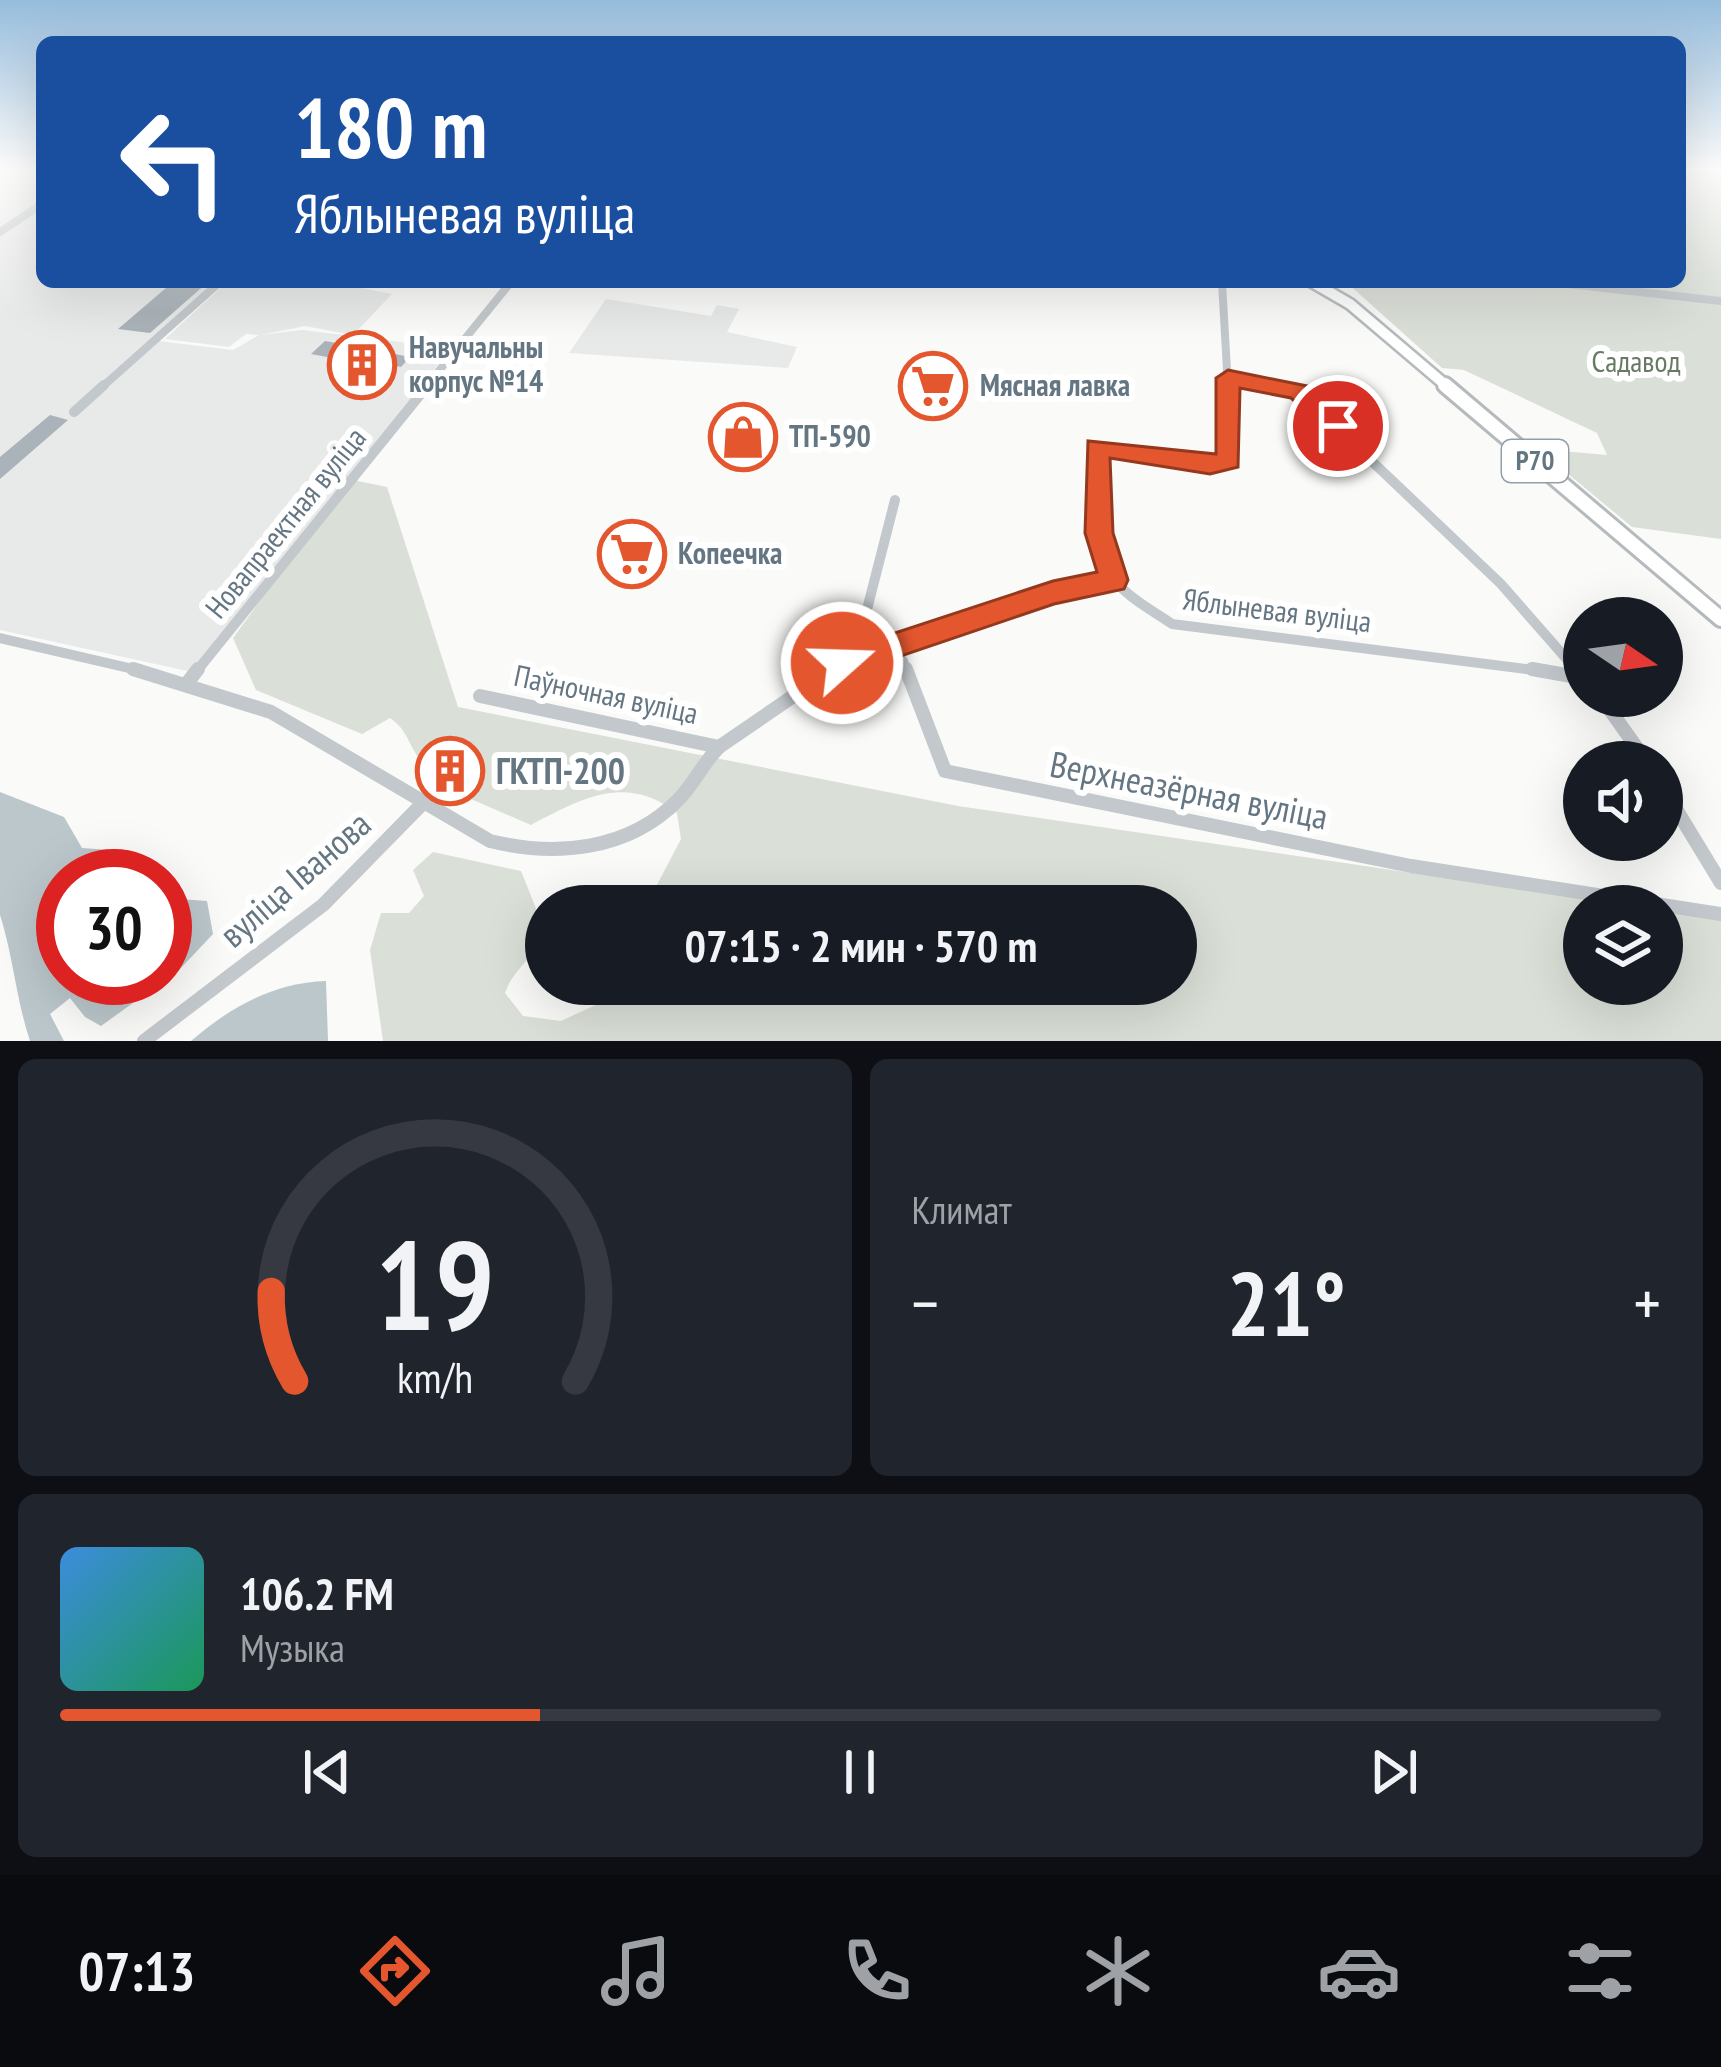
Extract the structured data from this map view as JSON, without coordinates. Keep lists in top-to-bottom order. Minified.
{"streets":{"main road":["Р70"],"street":["Новапраектная вуліца","Яблыневая вуліца","Паўночная вуліца","Верхнеазёрная вуліца","вуліца Іванова"]},"crossings":[["Яблыневая вуліца","Паўночная вуліца"],["Паўночная вуліца","Верхнеазёрная вуліца"]],"parks":["Садавод"],"places":{"building":["Навучальны корпус №14","ГКТП-200"],"supermarket":["Мясная лавка","Копеечка"],"shop":["ТП-590"]},"north":"right","page":{"turn":["180 m","Яблыневая вуліца"],"limit":"30","trip":"07:15 · 2 мин · 570 m","tile":"Климат","heat":["−","21°","+"],"song":["106.2 FM","Музыка"],"tabs":"07:13","gauge":["19","km/h"]}}
